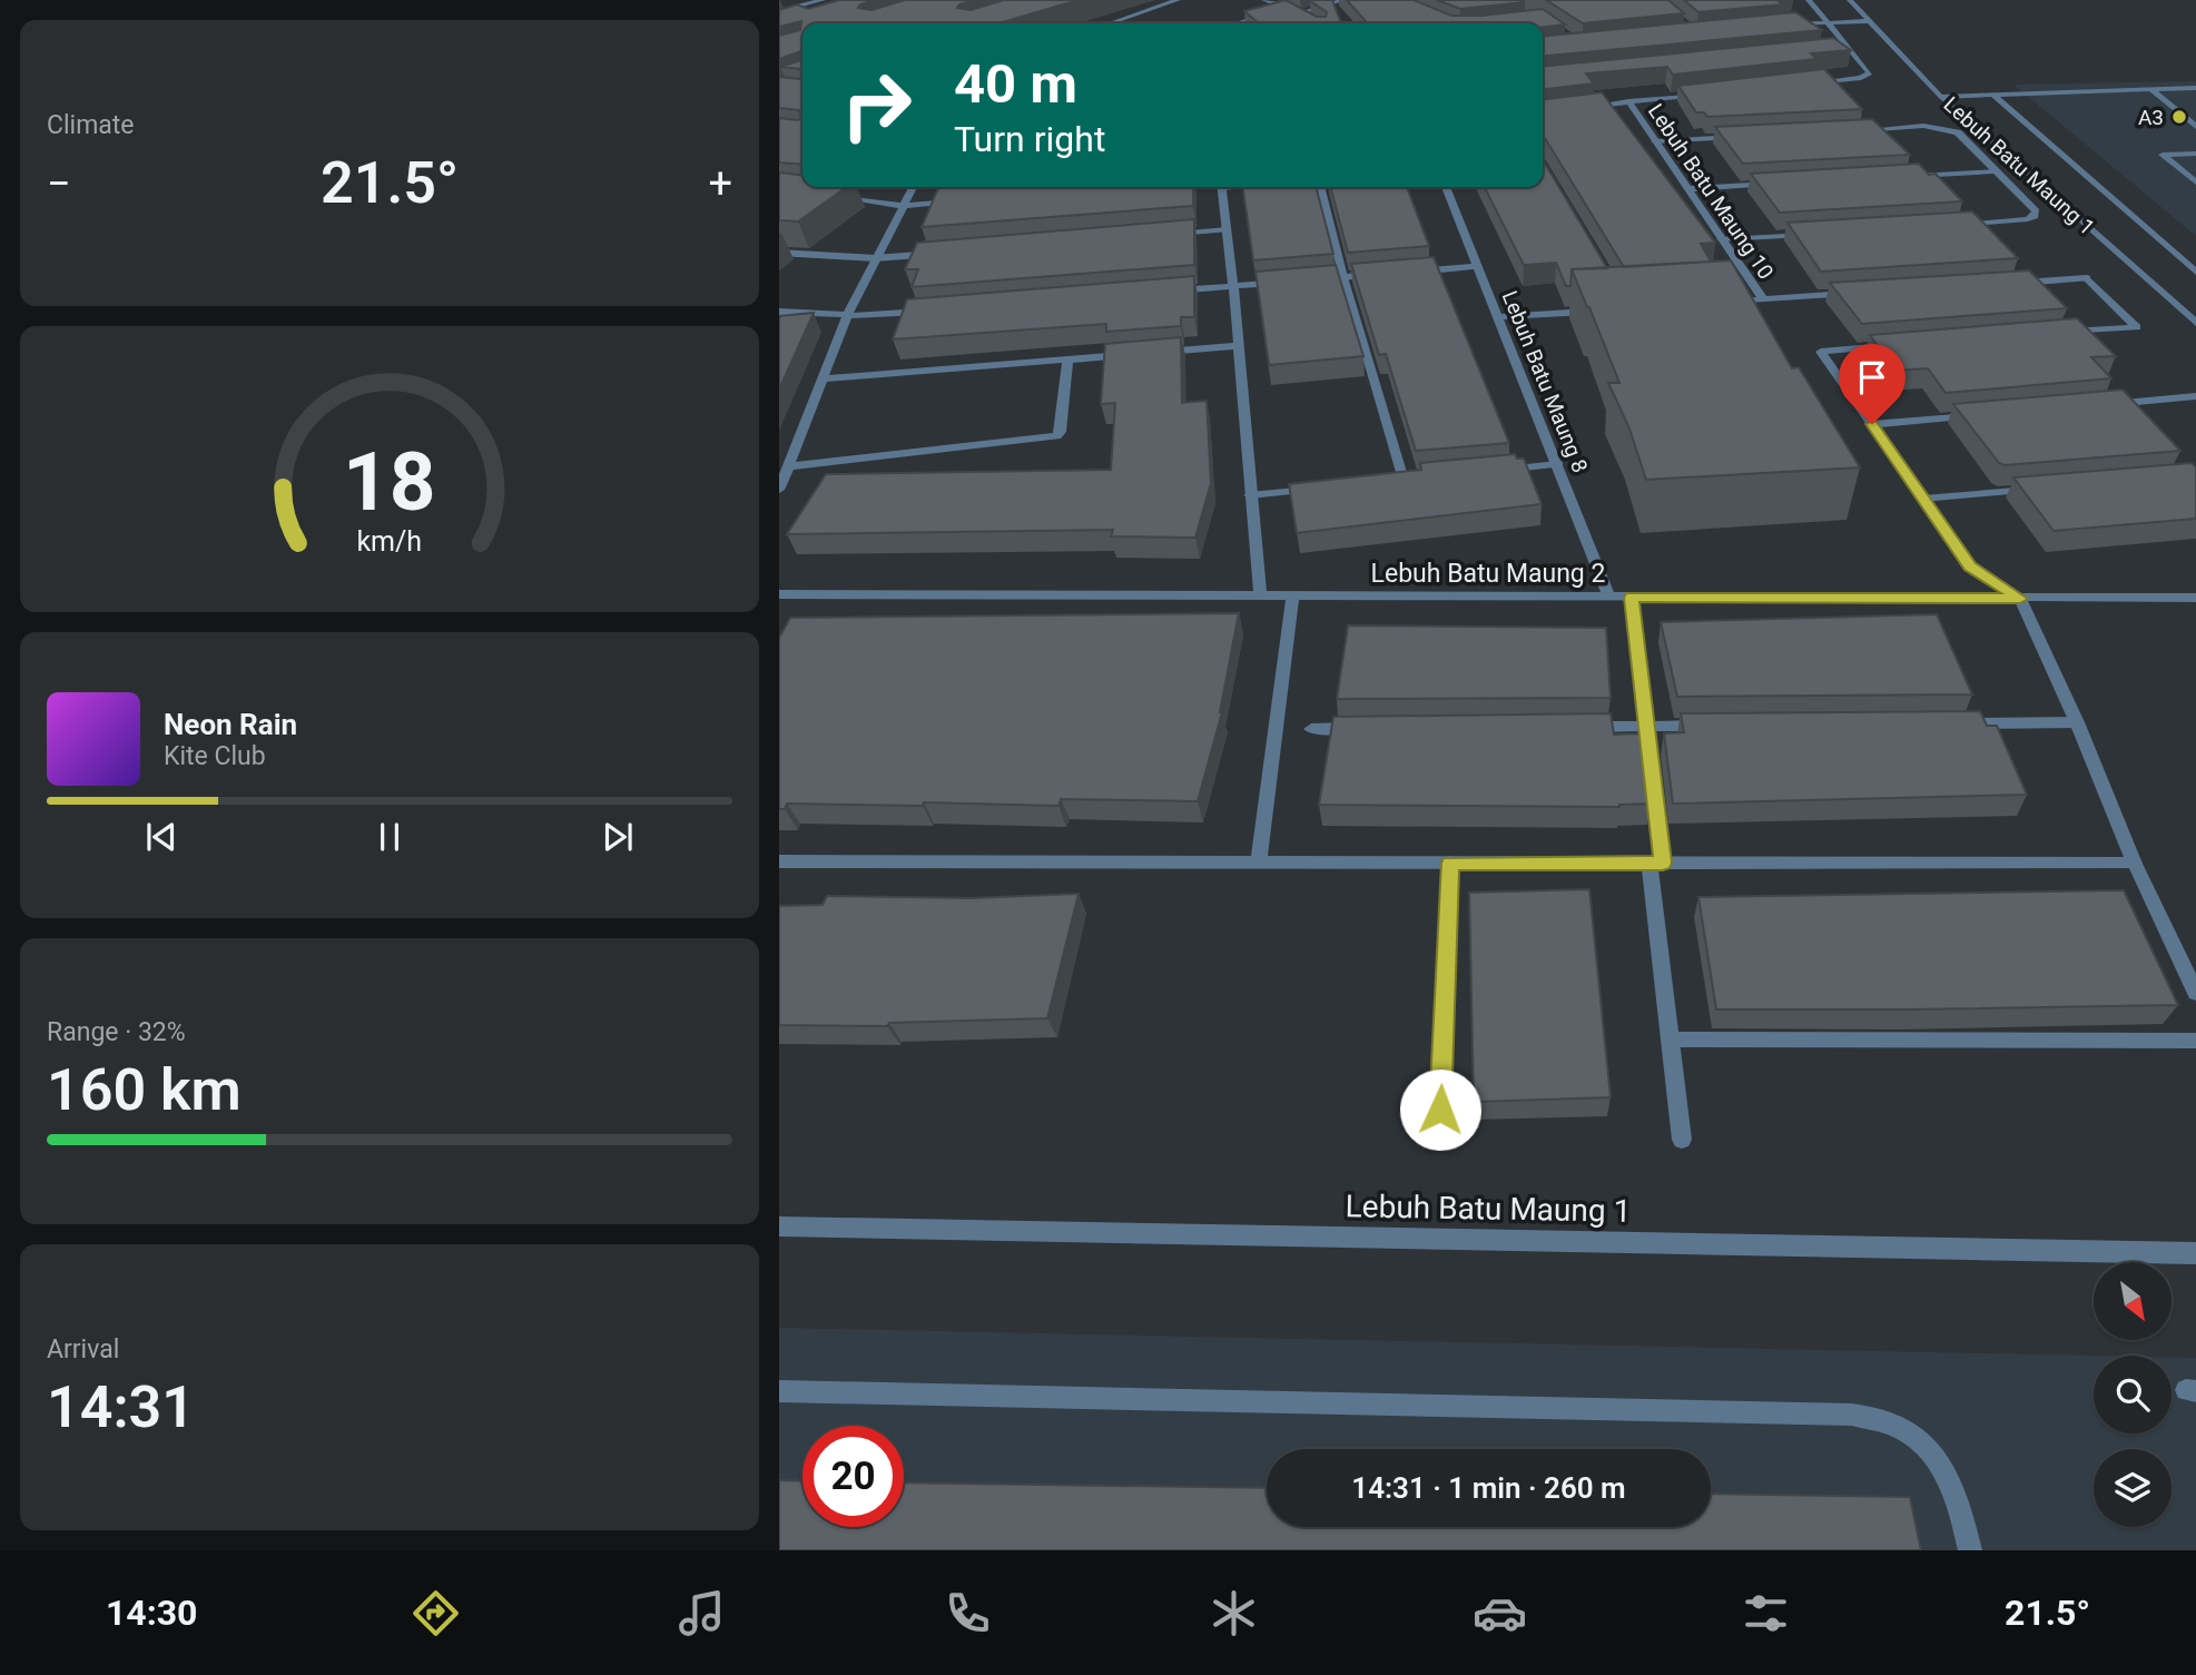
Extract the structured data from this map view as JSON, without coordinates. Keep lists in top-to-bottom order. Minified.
{"streets":{"street":["Lebuh Batu Maung 1","Lebuh Batu Maung 10","Lebuh Batu Maung 8","Lebuh Batu Maung 2"]},"crossings":[["Lebuh Batu Maung 8","Lebuh Batu Maung 2"]],"places":["A3"],"north":"bottom right","page":{"tile":["Climate",["Range · 32%","160 km"],["Arrival","14:31"]],"turn":["40 m","Turn right"],"heat":["−","21.5°","+"],"song":["Neon Rain","Kite Club"],"limit":"20","trip":"14:31 · 1 min · 260 m","tabs":["14:30","21.5°"],"gauge":["18","km/h"]}}
